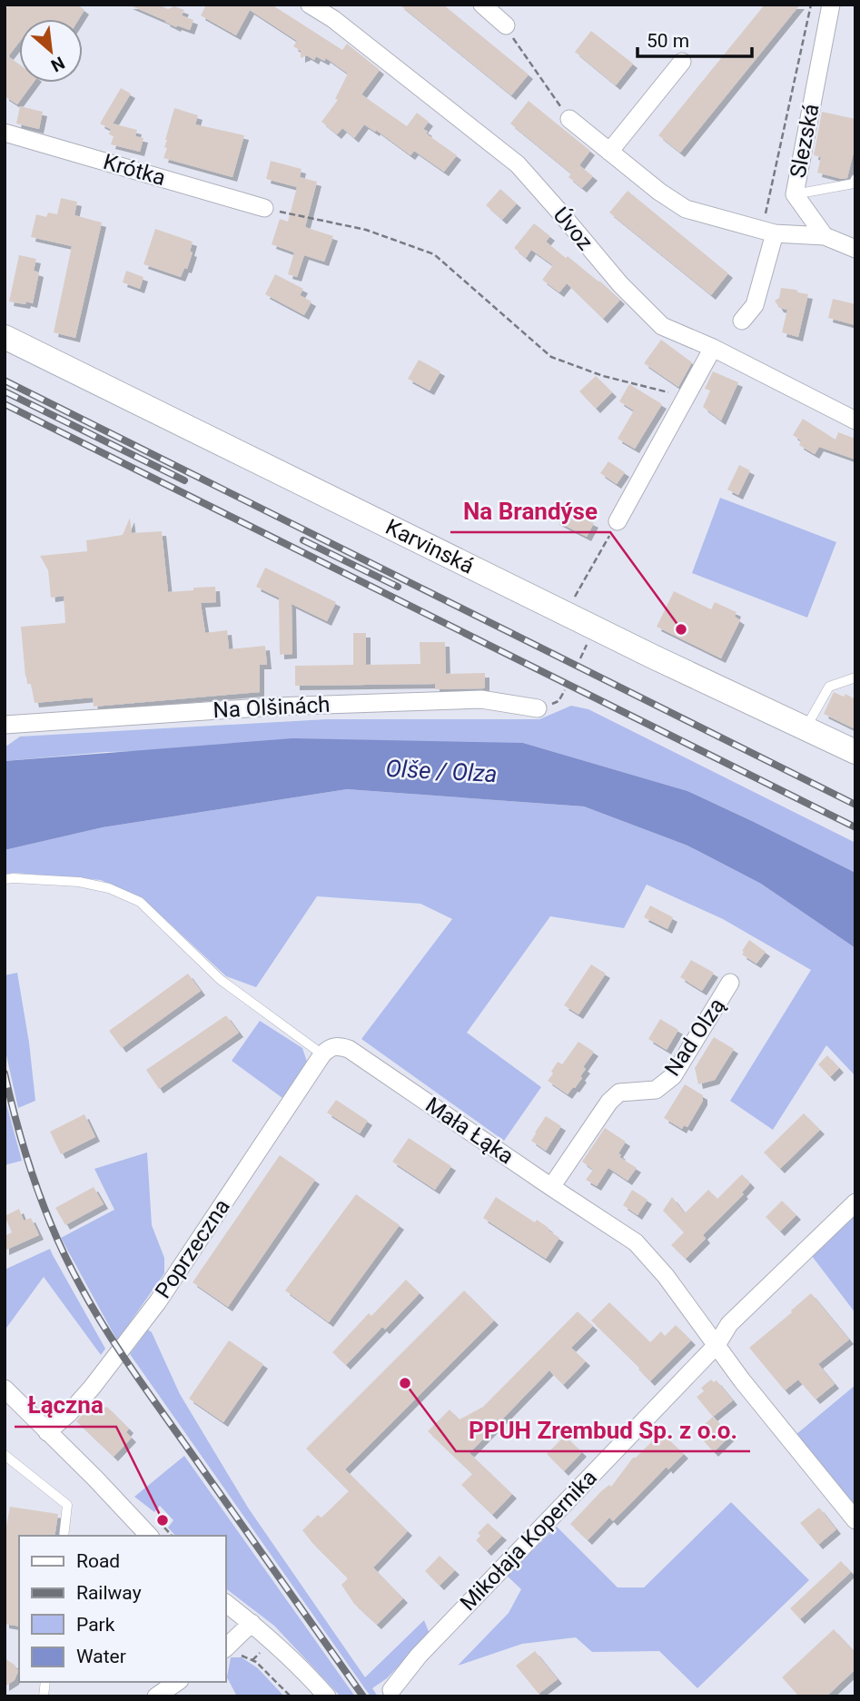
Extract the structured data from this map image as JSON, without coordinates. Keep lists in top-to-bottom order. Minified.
{"streets":{"main road":["Karvinská"],"street":["Slezská","Krótka","Úvoz","Na Olšinách","Nad Olzą","Mała Łąka","Poprzeczna","Mikołaja Kopernika"]},"crossings":[["Nad Olzą","Mała Łąka"],["Mała Łąka","Poprzeczna"],["Mała Łąka","Mikołaja Kopernika"]],"water":["Olše / Olza"],"places":["Na Brandýse","PPUH Zrembud Sp. z o.o.","Łączna"],"legend":["Road","Railway","Park","Water"],"scale_bar":"50 m","north":"bottom right"}
